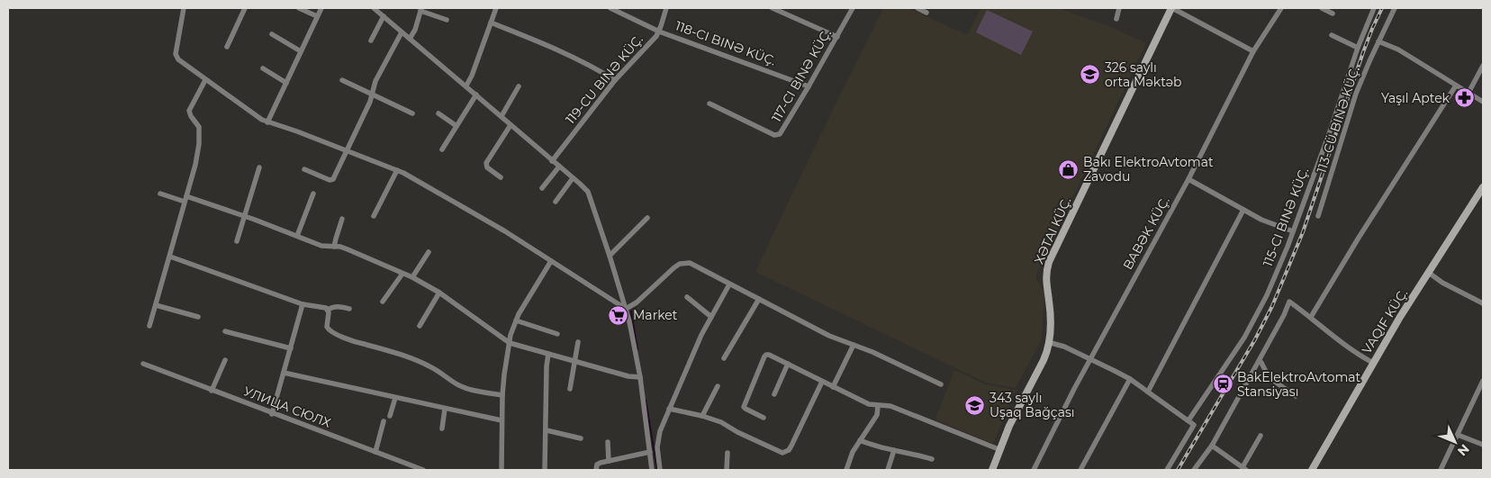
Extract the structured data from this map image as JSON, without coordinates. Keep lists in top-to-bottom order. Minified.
{"streets":{"street":["118-CI BINƏ KÜÇ.","117-CI BINƏ KÜÇ.","119-CU BINƏ KÜÇ.","113-CÜ BINƏ KÜÇ.","115-CI BINƏ KÜÇ.","XƏTAI KÜÇ.","BABƏK KÜÇ.","VAQIF KÜÇ.","УЛИЦА СЮЛХ"]},"crossings":[["118-CI BINƏ KÜÇ.","117-CI BINƏ KÜÇ."],["118-CI BINƏ KÜÇ.","119-CU BINƏ KÜÇ."]],"places":{"school or university":["326 saylı orta Məktəb","343 saylı Uşaq Bağçası"],"pharmacy":["Yaşıl Aptek"],"shop":["Bakı ElektroAvtomat Zavodu"],"supermarket":["Market"],"station":["BakElektroAvtomat Stansiyası"]},"north":"bottom right"}
